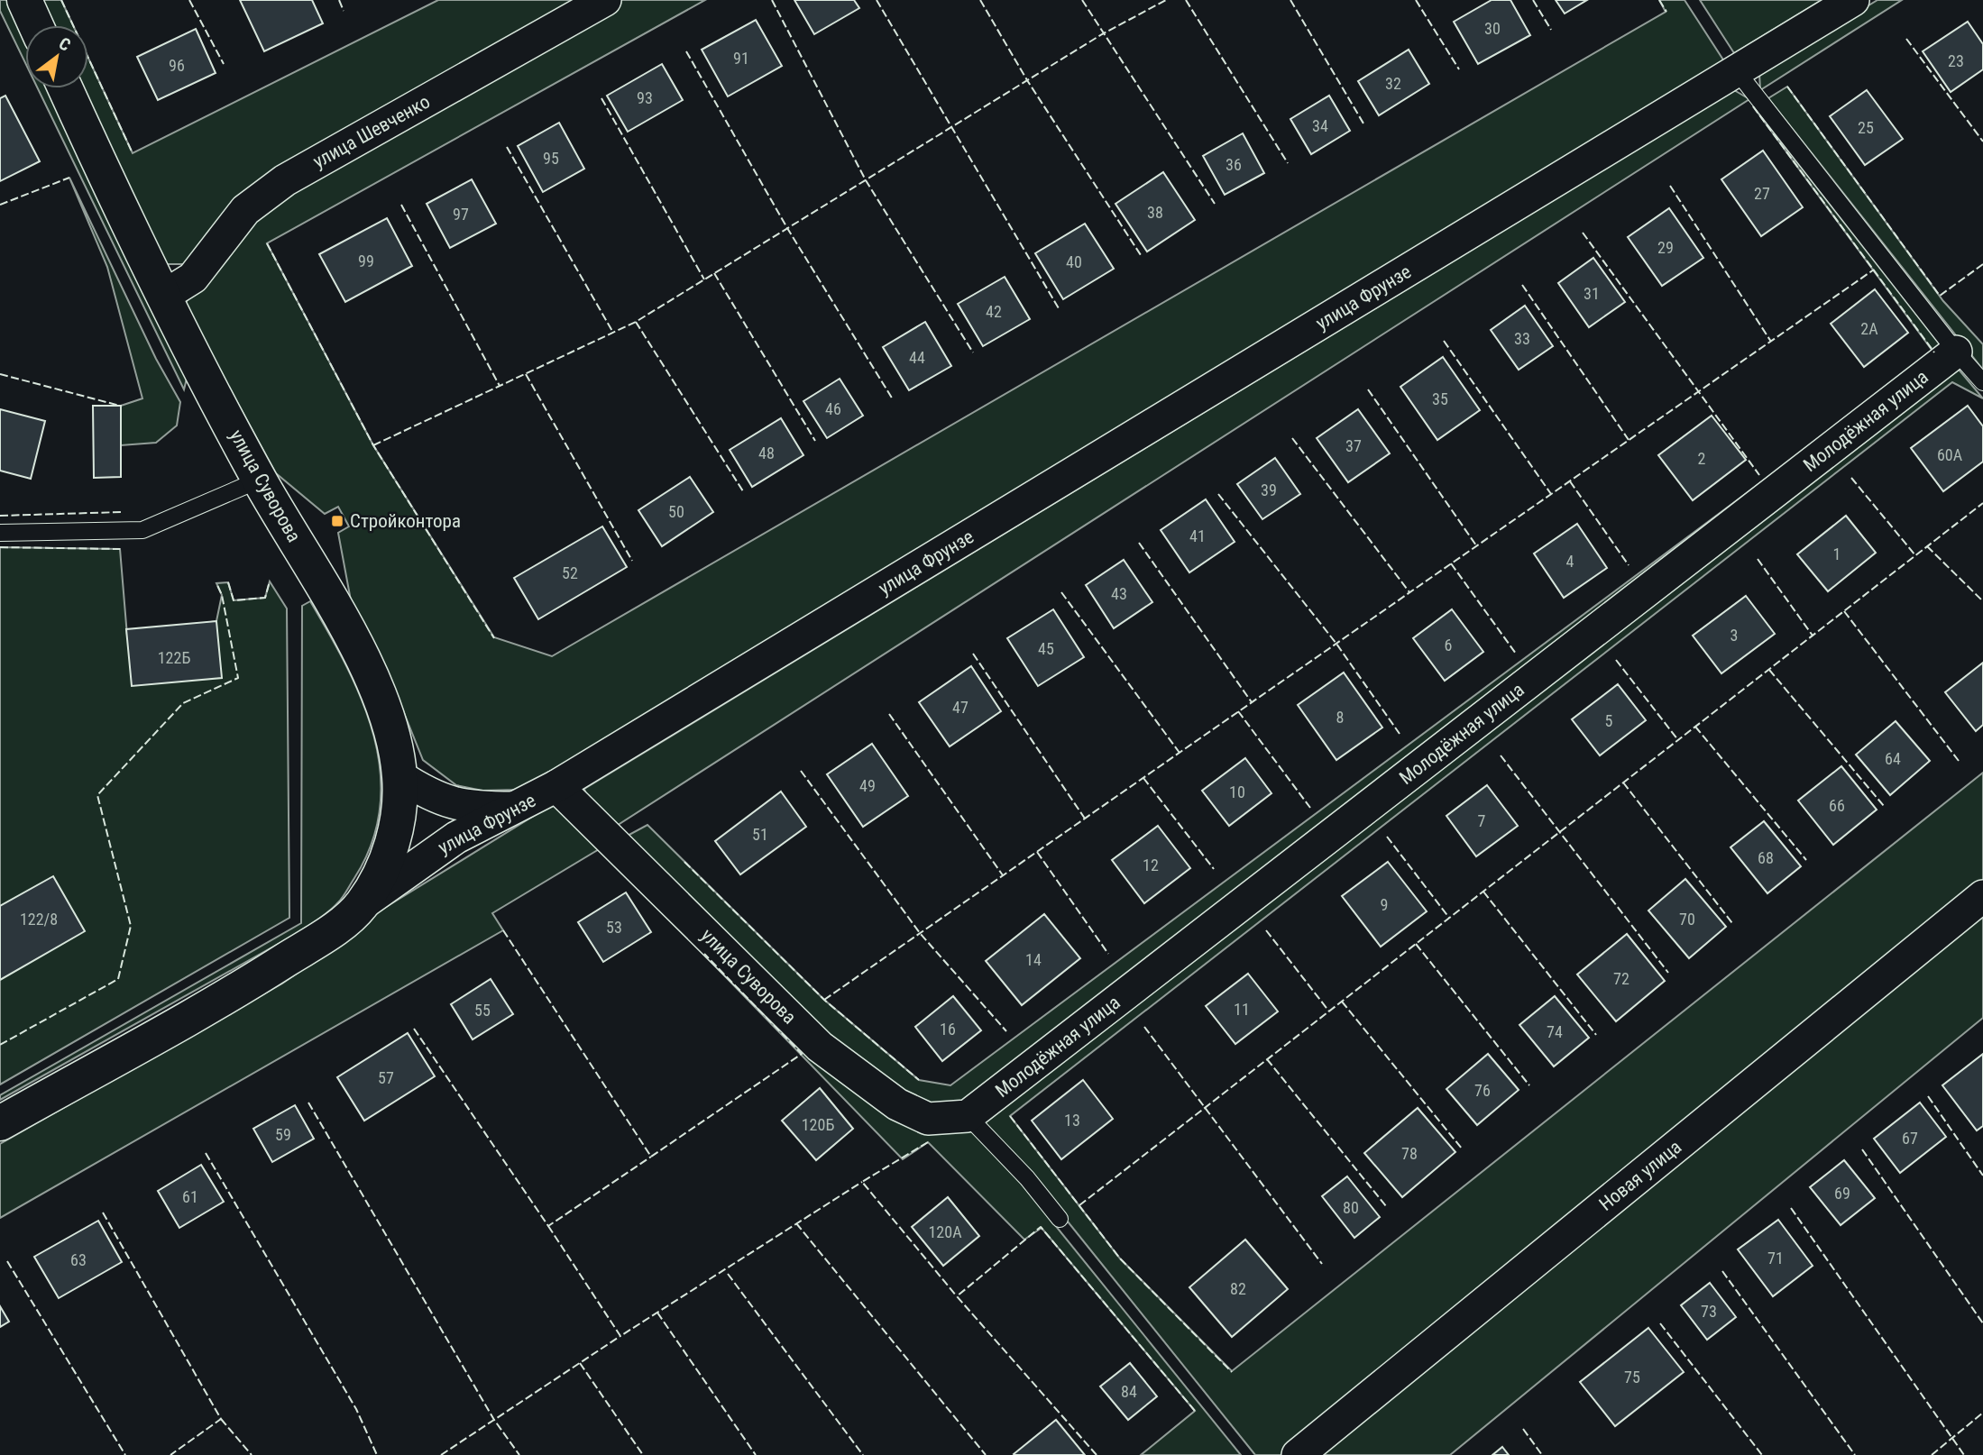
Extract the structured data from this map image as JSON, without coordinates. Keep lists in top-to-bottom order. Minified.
{"streets":{"main road":["улица Фрунзе","улица Суворова"],"street":["улица Шевченко","Молодёжная улица","Новая улица"]},"crossings":[["улица Шевченко","улица Суворова"],["улица Фрунзе","улица Суворова"],["Молодёжная улица","улица Суворова"]],"places":{"transit":["Стройконтора"]},"house_numbers":["30","91","23","96","32","93","34","25","95","36","27","38","97","29","99","40","31","42","2А","33","44","35","46","37","48","60А","2","39","50","41","1","4","52","43","3","6","45","122Б","47","8","5","64","49","10","66","7","51","68","12","9","122/8","70","53","14","72","11","55","16","74","57","76","13","120Б","59","67","78","69","61","80","120А","71","63","82","73","75","84"],"north":"top right"}
